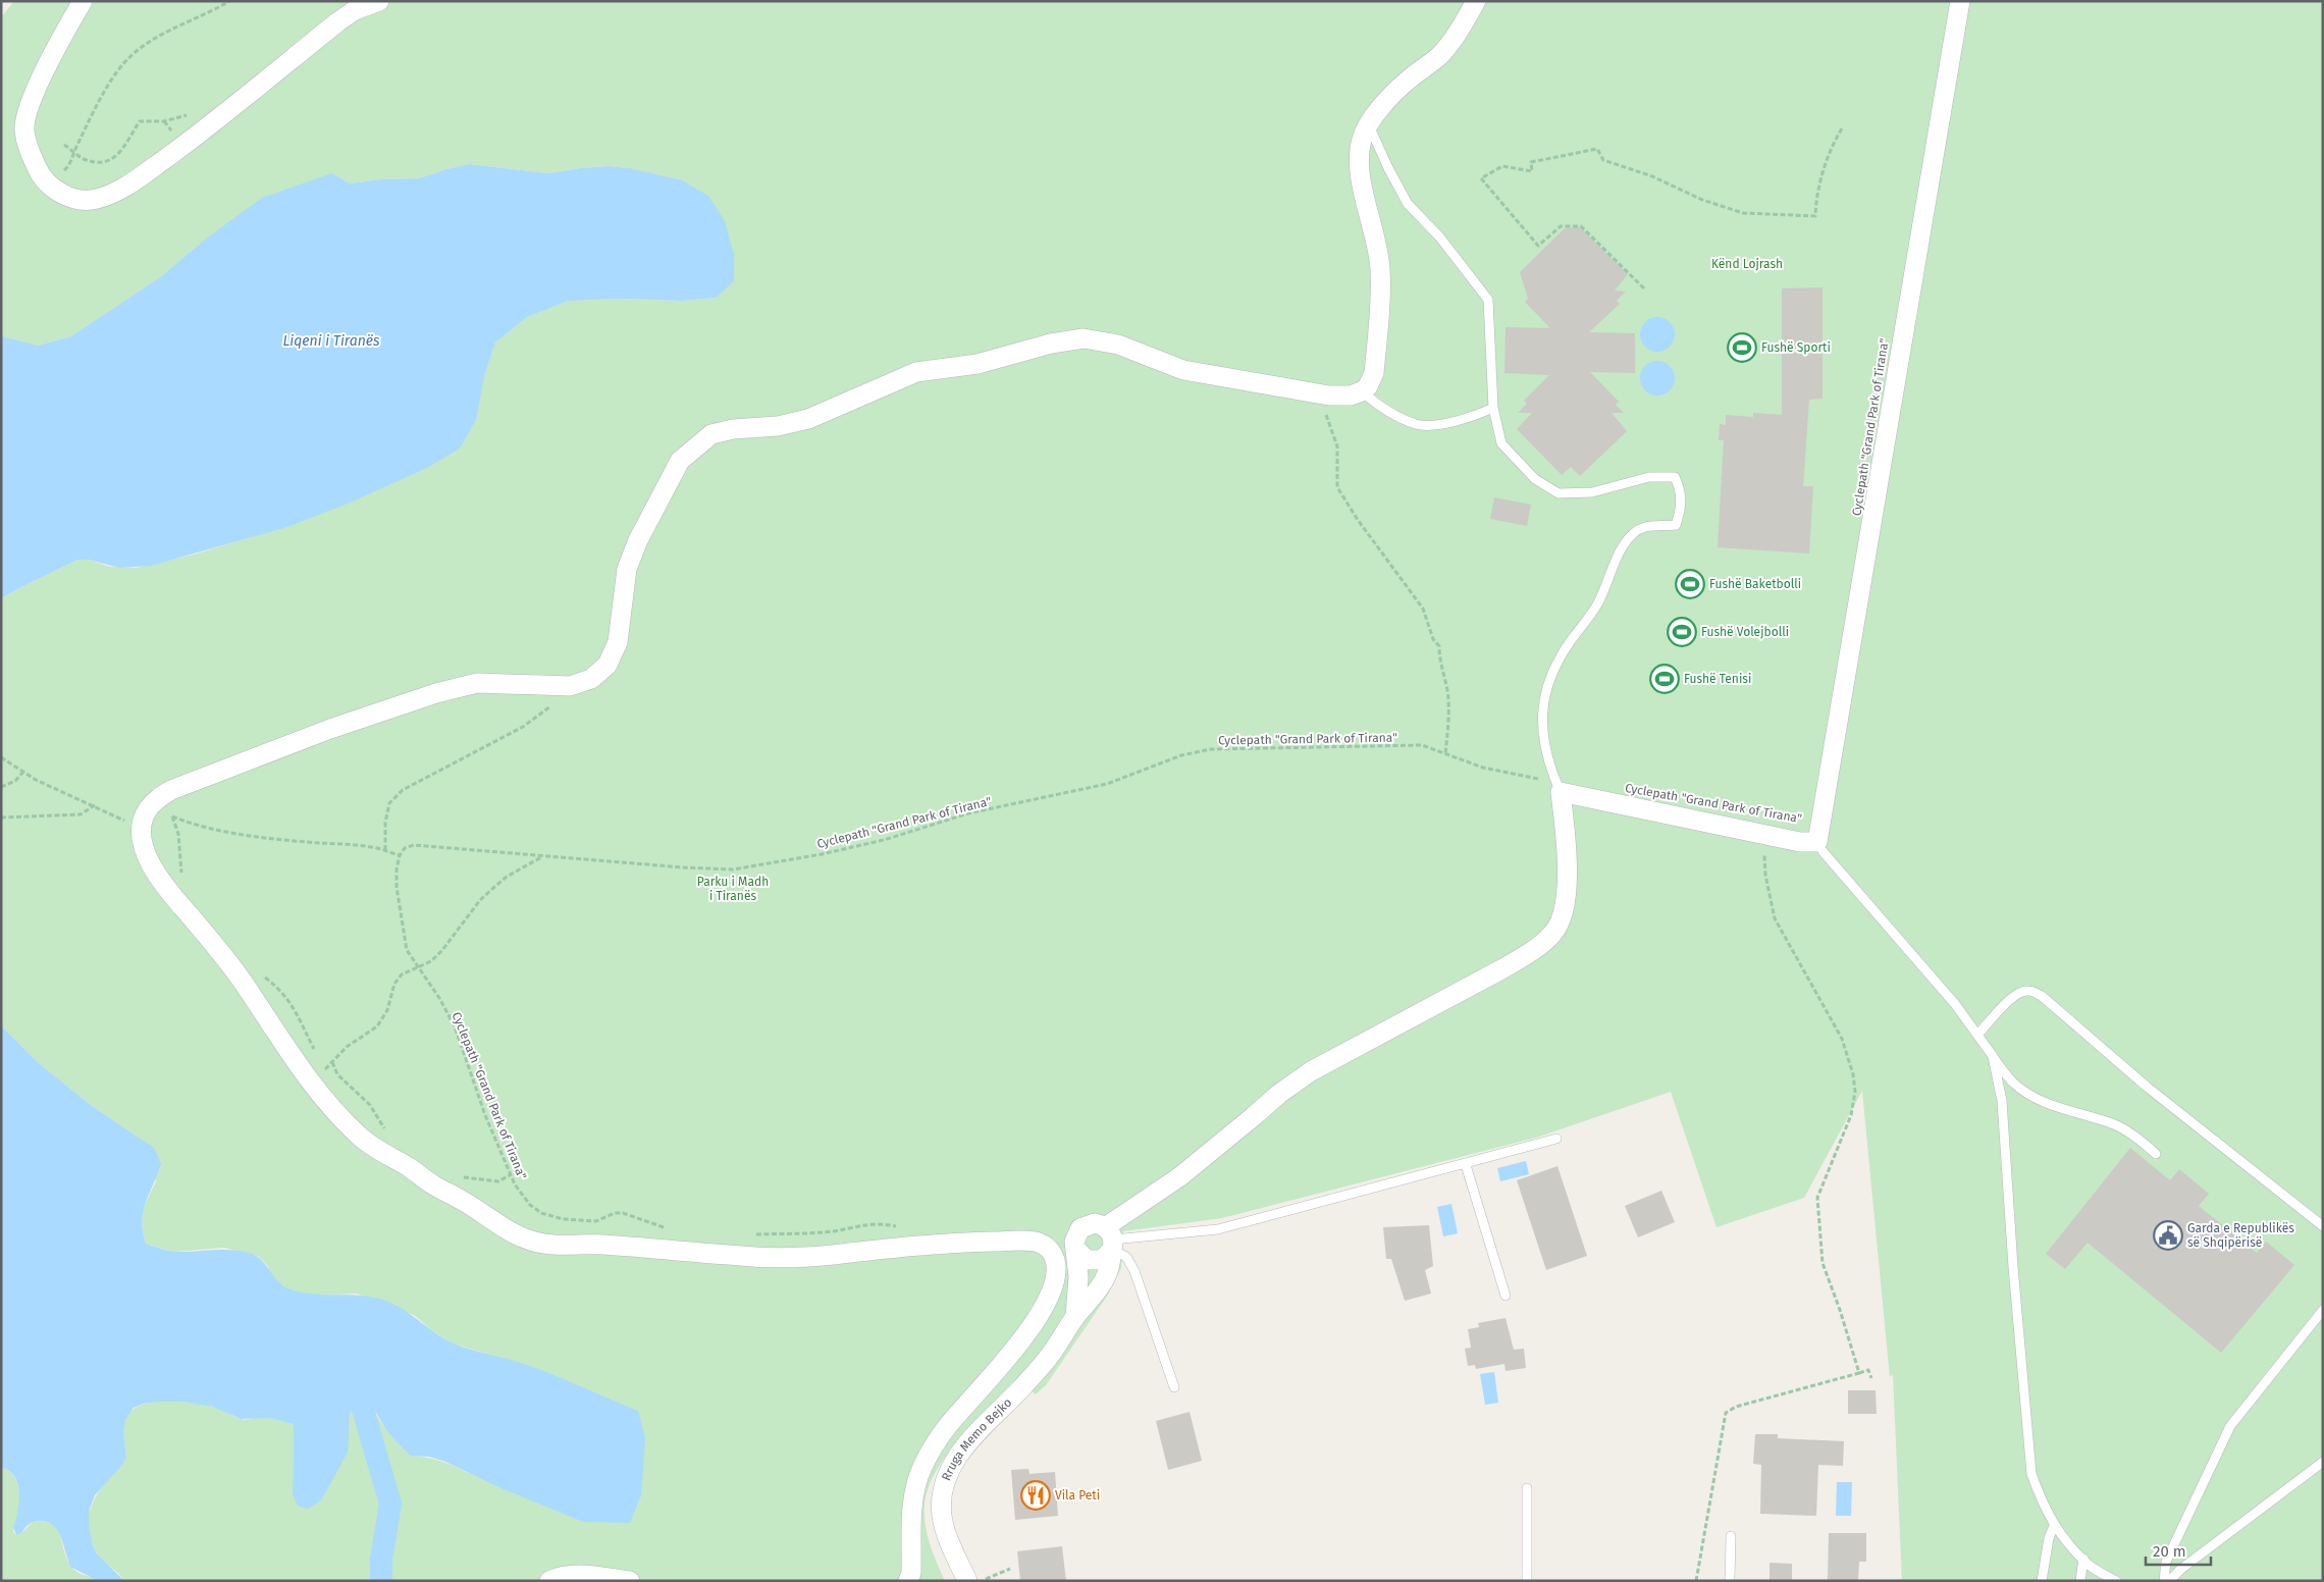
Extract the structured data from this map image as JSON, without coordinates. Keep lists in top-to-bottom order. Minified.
{"streets":{"street":["Rruga Memo Bejko"],"path":["Cyclepath \"Grand Park of Tirana\""]},"water":["Liqeni i Tiranës"],"parks":["Kënd Lojrash","Parku i Madh i Tiranës"],"places":{"sports":["Fushë Sporti","Fushë Baketbolli","Fushë Volejbolli","Fushë Tenisi"],"public building":["Garda e Republikës së Shqipërisë"],"restaurant":["Vila Peti"]},"scale_bar":"20 m"}
